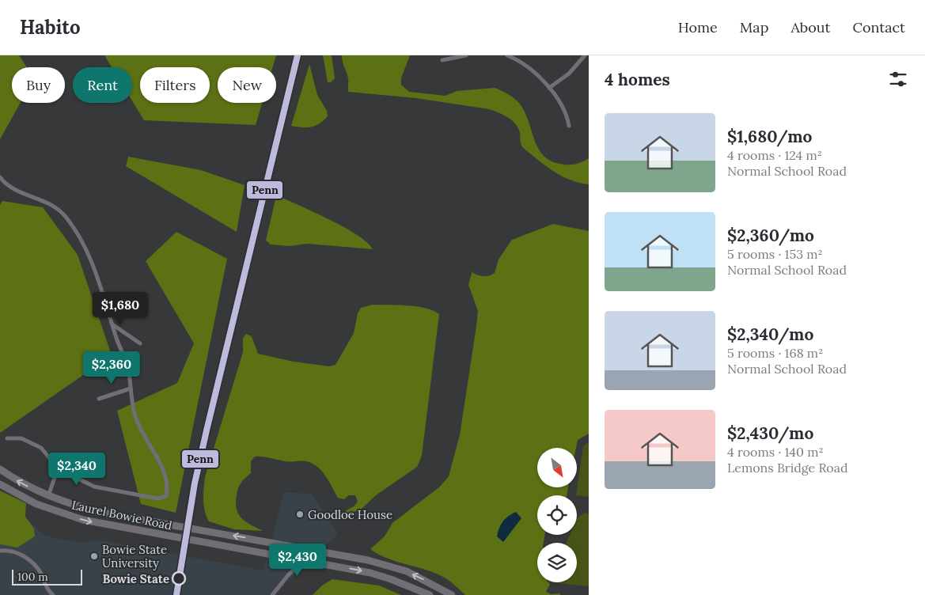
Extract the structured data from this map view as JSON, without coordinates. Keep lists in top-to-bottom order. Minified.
{"streets":{"main road":["Laurel Bowie Road"]},"places":["Goodloe House","Bowie State University","Bowie State"],"lines":["transit line Penn"],"scale_bar":"100 m","north":"bottom right","page":{"header":"Habito","nav":["Home","Map","About","Contact"],"heading":"4 homes","chip":["Buy","Rent","Filters","New"],"list":[{"name":"$1,680/mo","note":"4 rooms · 124 m² · Normal School Road"},{"name":"$2,360/mo","note":"5 rooms · 153 m² · Normal School Road"},{"name":"$2,340/mo","note":"5 rooms · 168 m² · Normal School Road"},{"name":"$2,430/mo","note":"4 rooms · 140 m² · Lemons Bridge Road"}],"price":["$1,680","$2,360","$2,340","$2,430"],"scale":"100 m"}}
